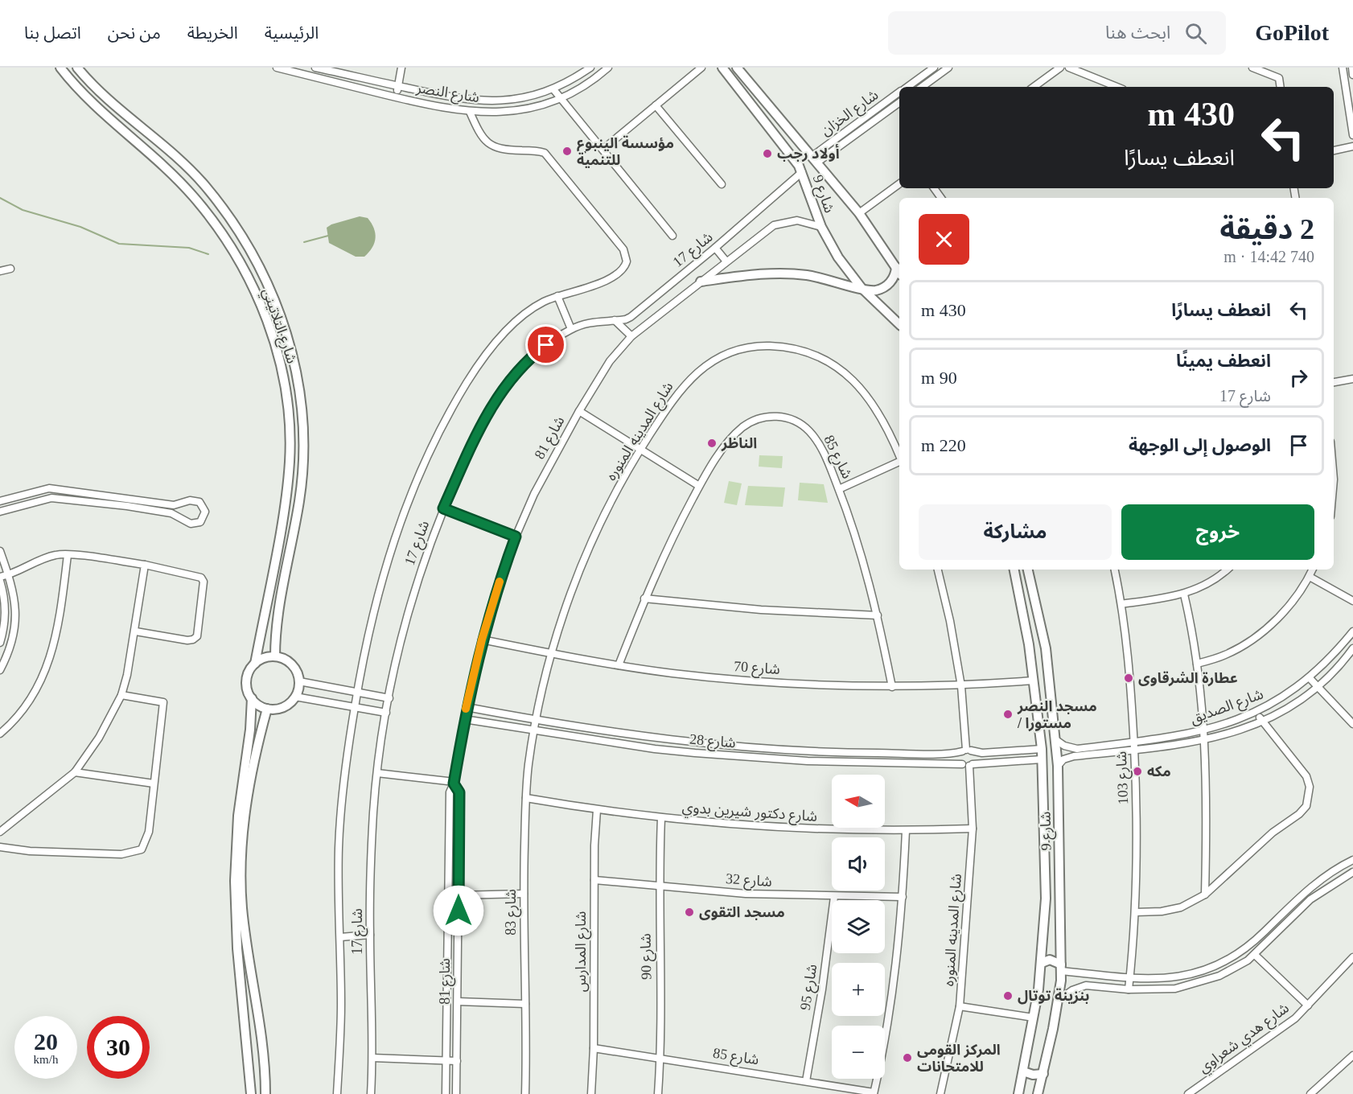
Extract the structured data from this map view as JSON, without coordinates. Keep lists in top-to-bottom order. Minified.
{"streets":{"main road":["شارع 9","شارع التلاتيني"],"street":["شارع النصر","شارع الخزان","شارع 17","شارع المدينه المنوره","شارع 81","شارع 85","شارع 70","شارع الصديق","شارع 28","شارع 103","شارع دكتور شيرين بدوي","شارع 32","شارع 83","شارع المدارس","شارع 90","شارع 95","شارع هدي شعراوي"]},"crossings":[["شارع الخزان","شارع 9"],["شارع 9","شارع 17"],["شارع 9","شارع 81"],["شارع 9","شارع 70"],["شارع 9","شارع الصديق"],["شارع 9","شارع 28"],["شارع المدينه المنوره","شارع 70"],["شارع المدينه المنوره","شارع 28"],["شارع المدينه المنوره","شارع دكتور شيرين بدوي"],["شارع المدينه المنوره","شارع 83"],["شارع 81","شارع 70"],["شارع 81","شارع 28"],["شارع 85","شارع 70"],["شارع 85","شارع المدارس"],["شارع 85","شارع 90"],["شارع 85","شارع 95"],["شارع الصديق","شارع 103"],["شارع 28","شارع 83"],["شارع دكتور شيرين بدوي","شارع 83"],["شارع دكتور شيرين بدوي","شارع المدارس"],["شارع دكتور شيرين بدوي","شارع 90"],["شارع 32","شارع المدارس"],["شارع 32","شارع 90"],["شارع 32","شارع 95"]],"places":["مؤسسة الينبوع للتنمية","أولاد رجب","الناظر","عطارة الشرقاوى","مسجد النصر / مستورا","مكه","مسجد التقوى","بنزينة توتال","المركز القومى للامتحانات"],"north":"left","page":{"header":"GoPilot","search":"ابحث هنا","nav":["الرئيسية","الخريطة","من نحن","اتصل بنا"],"turn":["430 m","انعطف يسارًا"],"heading":["2 دقيقة","740 m · 14:42"],"list":[{"name":"انعطف يسارًا","value":"430 m"},{"name":"انعطف يمينًا","note":"شارع 17","value":"90 m"},{"name":"الوصول إلى الوجهة","value":"220 m"}],"buttons":["خروج","مشاركة"],"map_buttons":["+","−"],"speed":"20 km/h","limit":"30"}}
